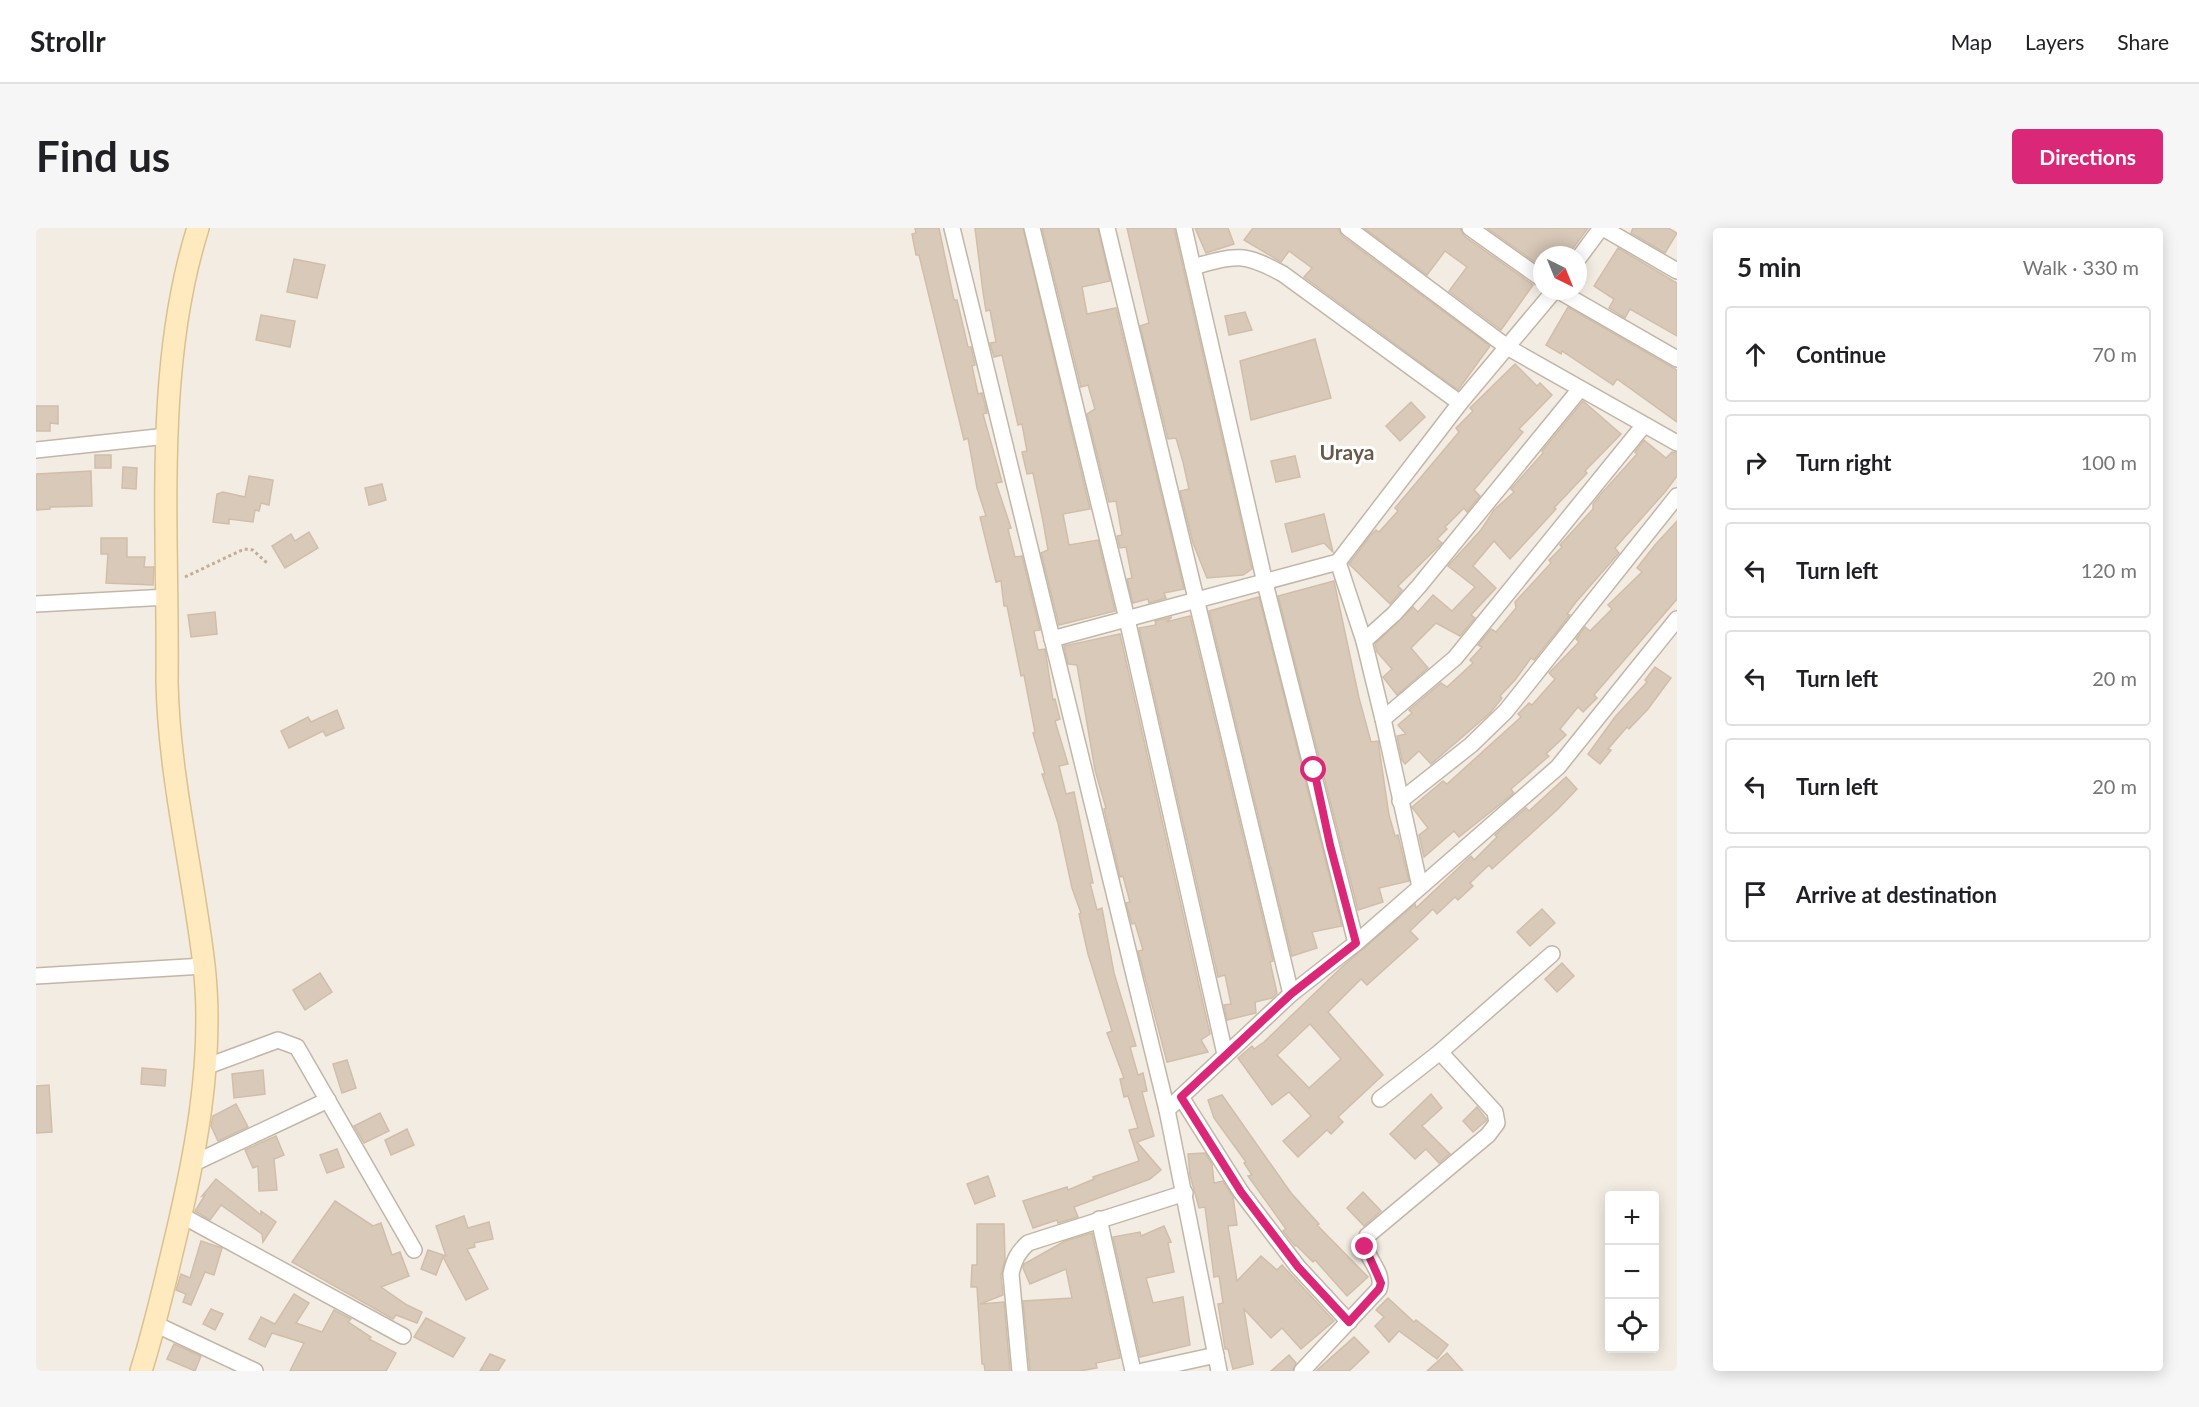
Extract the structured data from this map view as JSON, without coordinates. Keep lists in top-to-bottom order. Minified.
{"districts":["Uraya"],"north":"bottom right","page":{"header":"Strollr","nav":["Map","Layers","Share"],"buttons":"Directions","title":"Find us","heading":["5 min","Walk · 330 m"],"list":[["Continue","70 m"],["Turn right","100 m"],["Turn left","120 m"],["Turn left","20 m"],["Turn left","20 m"],"Arrive at destination"],"map_buttons":["+","−"]}}
